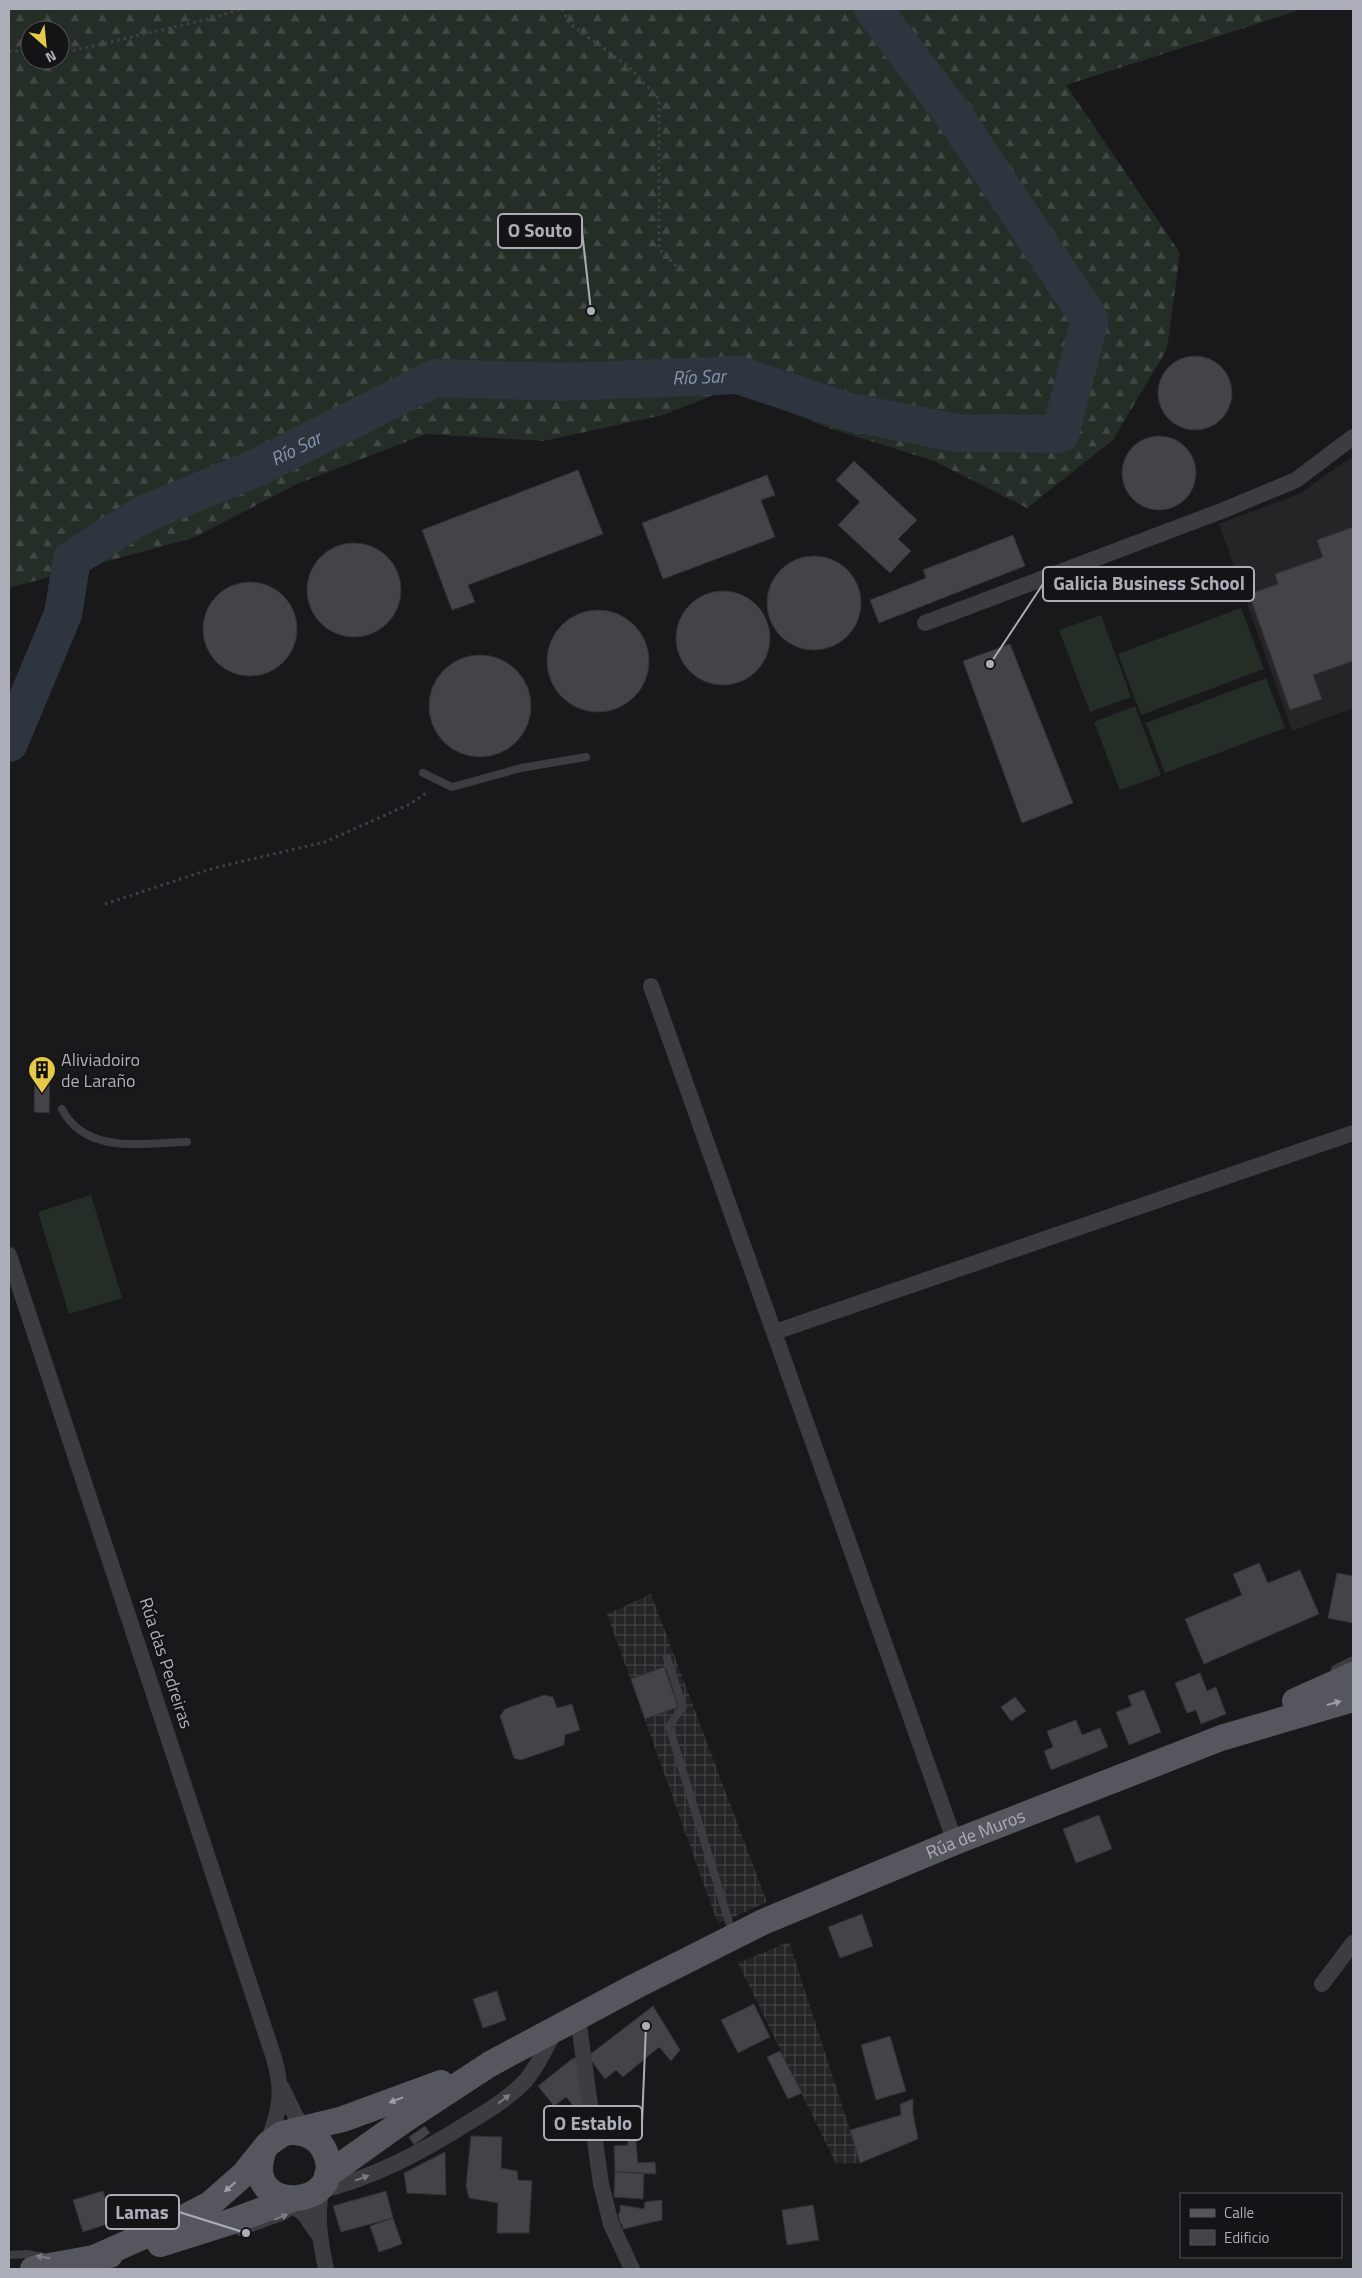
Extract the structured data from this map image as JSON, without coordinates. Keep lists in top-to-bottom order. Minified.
{"streets":{"main road":["Rúa de Muros"],"street":["Rúa das Pedreiras"]},"water":["Río Sar"],"places":{"other":["O Souto","Galicia Business School","O Establo","Lamas"],"building":["Aliviadoiro de Laraño"]},"legend":["Calle","Edificio"],"north":"bottom right"}
